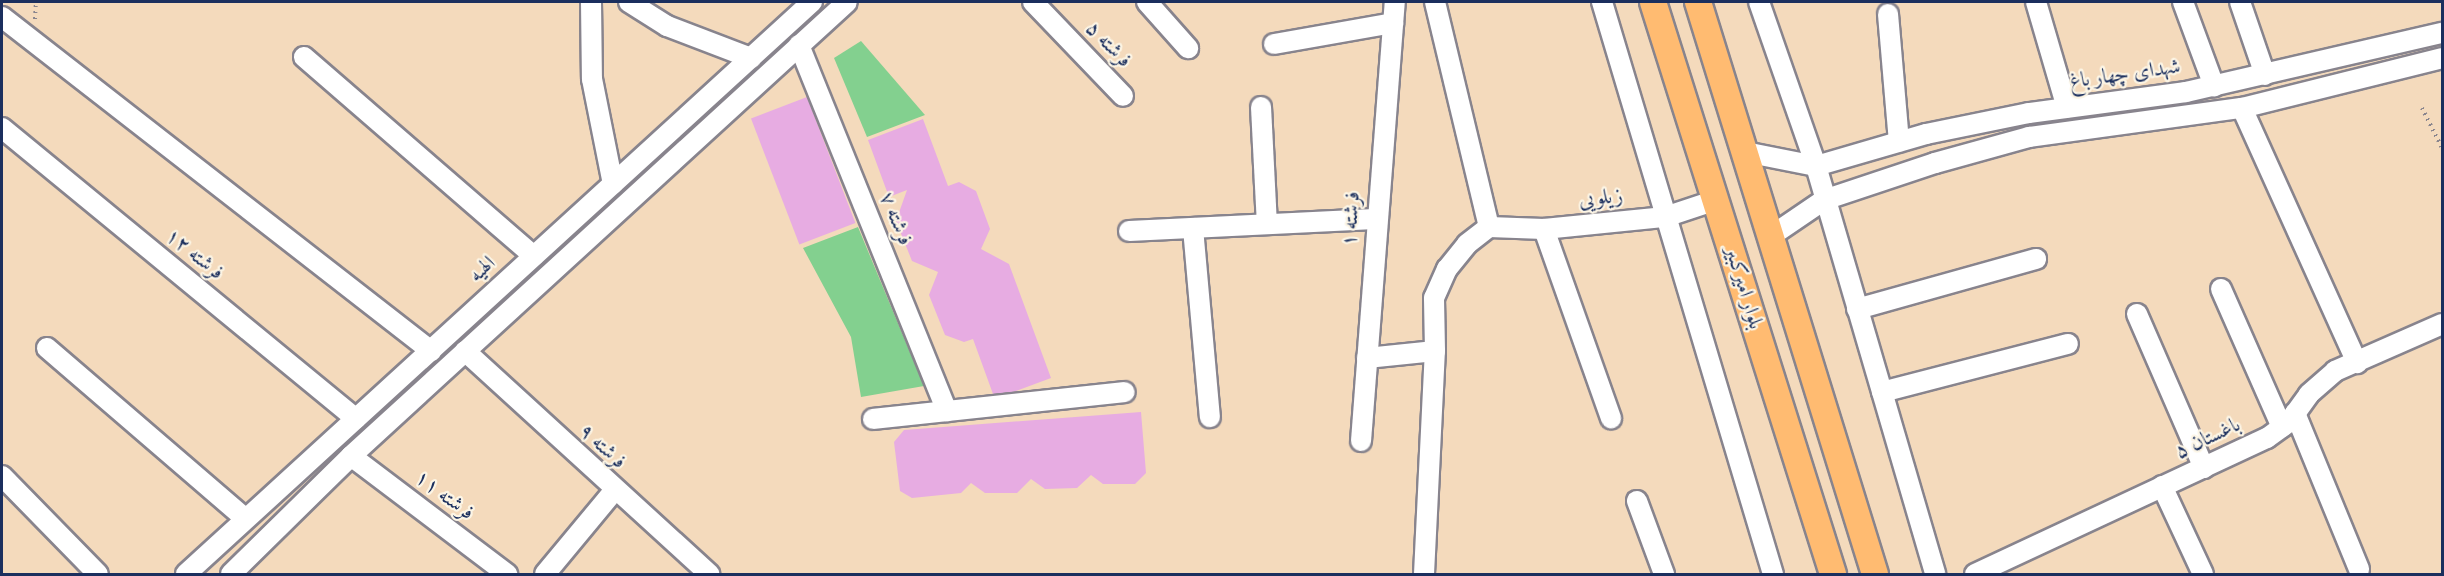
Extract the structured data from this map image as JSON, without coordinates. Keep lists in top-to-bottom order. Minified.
{"streets":{"main road":["بلوار امیرکبیر"],"street":["فرشته ۵","شهدای چهار باغ","زیلویی","فرشته ۷","فرشته ۱","فرشته ۱۲","الهیه","باغستان ۵","فرشته ۹","فرشته ۱۱"]},"crossings":[["زیلویی","بلوار امیرکبیر"],["فرشته ۱۲","الهیه"]]}
